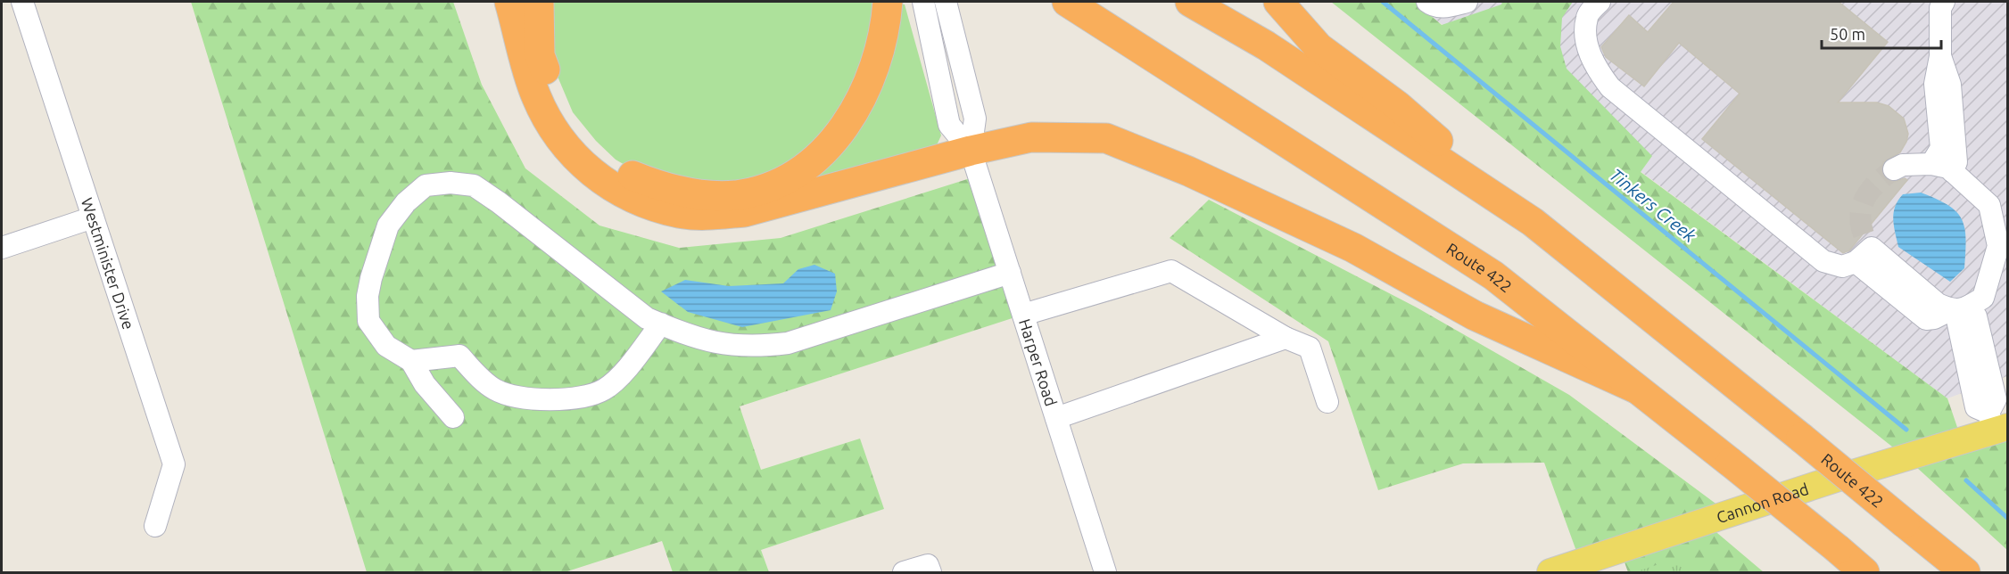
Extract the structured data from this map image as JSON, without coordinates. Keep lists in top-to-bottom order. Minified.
{"streets":{"highway":["Route 422"],"main road":["Cannon Road"],"street":["Westminister Drive","Harper Road"]},"water":["Tinkers Creek"],"scale_bar":"50 m"}
